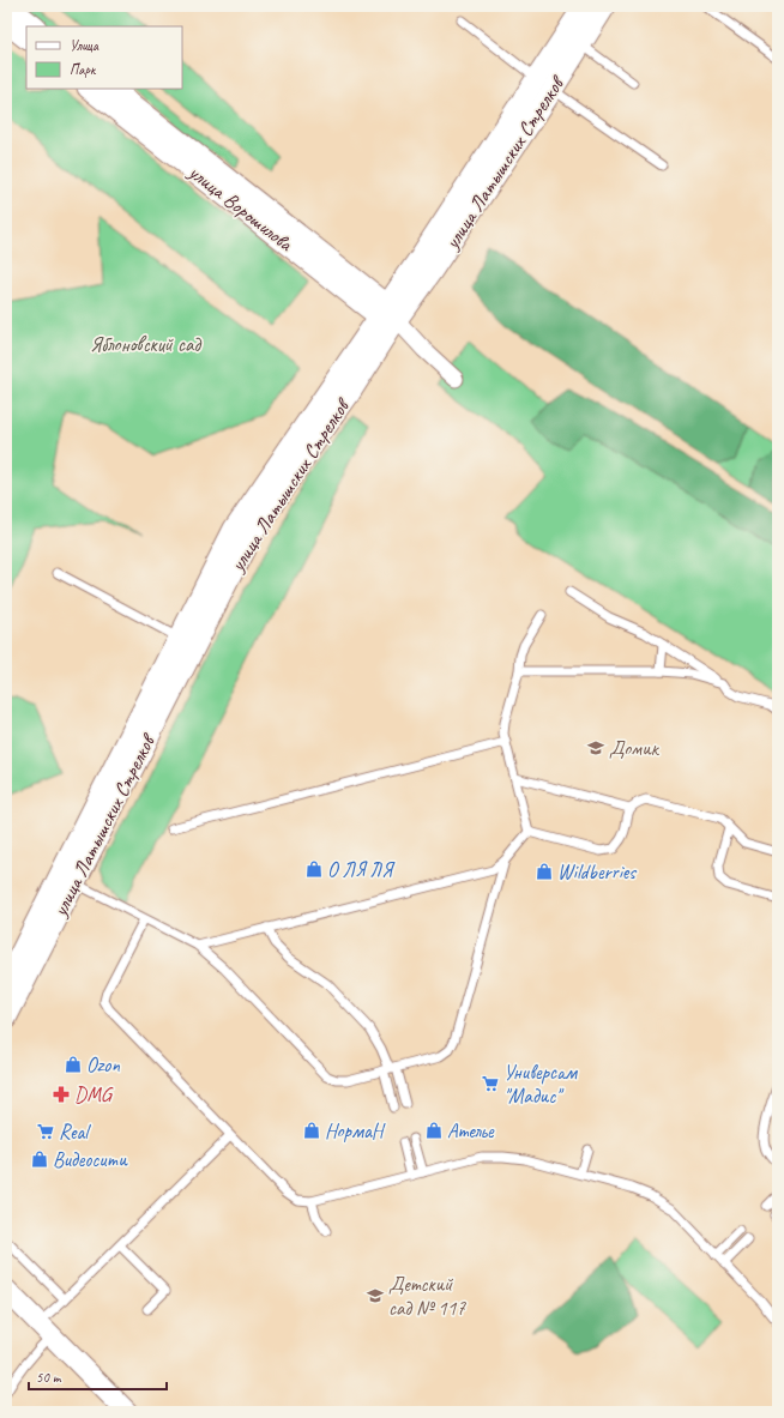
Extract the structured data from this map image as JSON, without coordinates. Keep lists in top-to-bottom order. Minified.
{"streets":{"street":["улица Латышских Стрелков","улица Ворошилова"]},"crossings":[["улица Латышских Стрелков","улица Ворошилова"]],"parks":["Яблоновский сад"],"places":{"school or university":["Домик","Детский сад № 117"],"shop":["О ЛЯ ЛЯ","Wildberries","Ozon","НормаН","Ателье","Видеосити"],"supermarket":["Универсам \"Мадис\"","Real"],"pharmacy":["DMG"]},"legend":["Улица","Парк"],"scale_bar":"50 m"}
